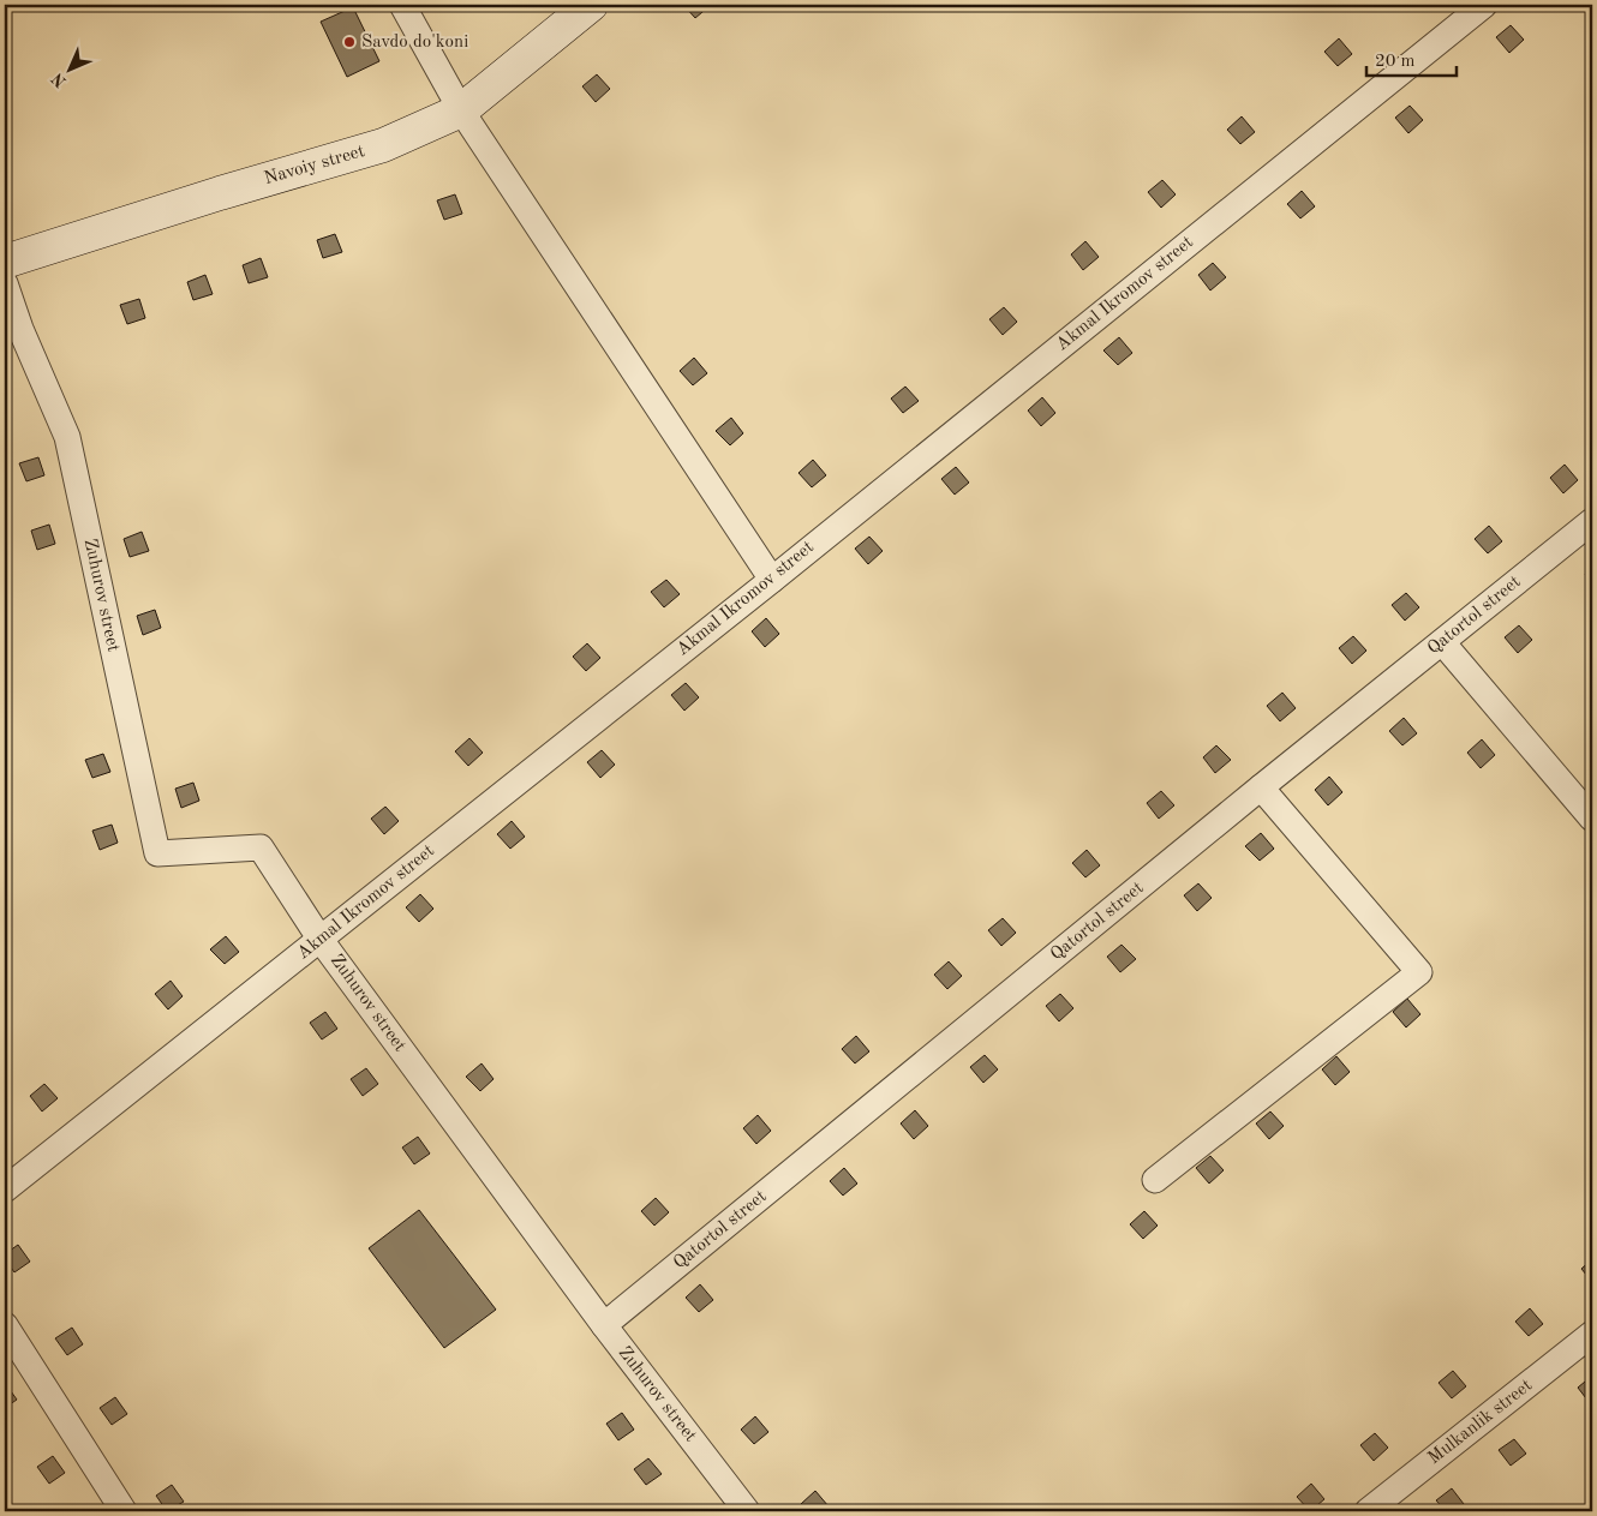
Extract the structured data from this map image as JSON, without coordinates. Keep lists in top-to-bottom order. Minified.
{"streets":{"street":["Navoiy street","Akmal Ikromov street","Zuhurov street","Qatortol street","Mulkanlik street"]},"crossings":[["Akmal Ikromov street","Zuhurov street"],["Zuhurov street","Qatortol street"]],"places":["Savdo do'koni"],"scale_bar":"20 m","north":"bottom left"}
